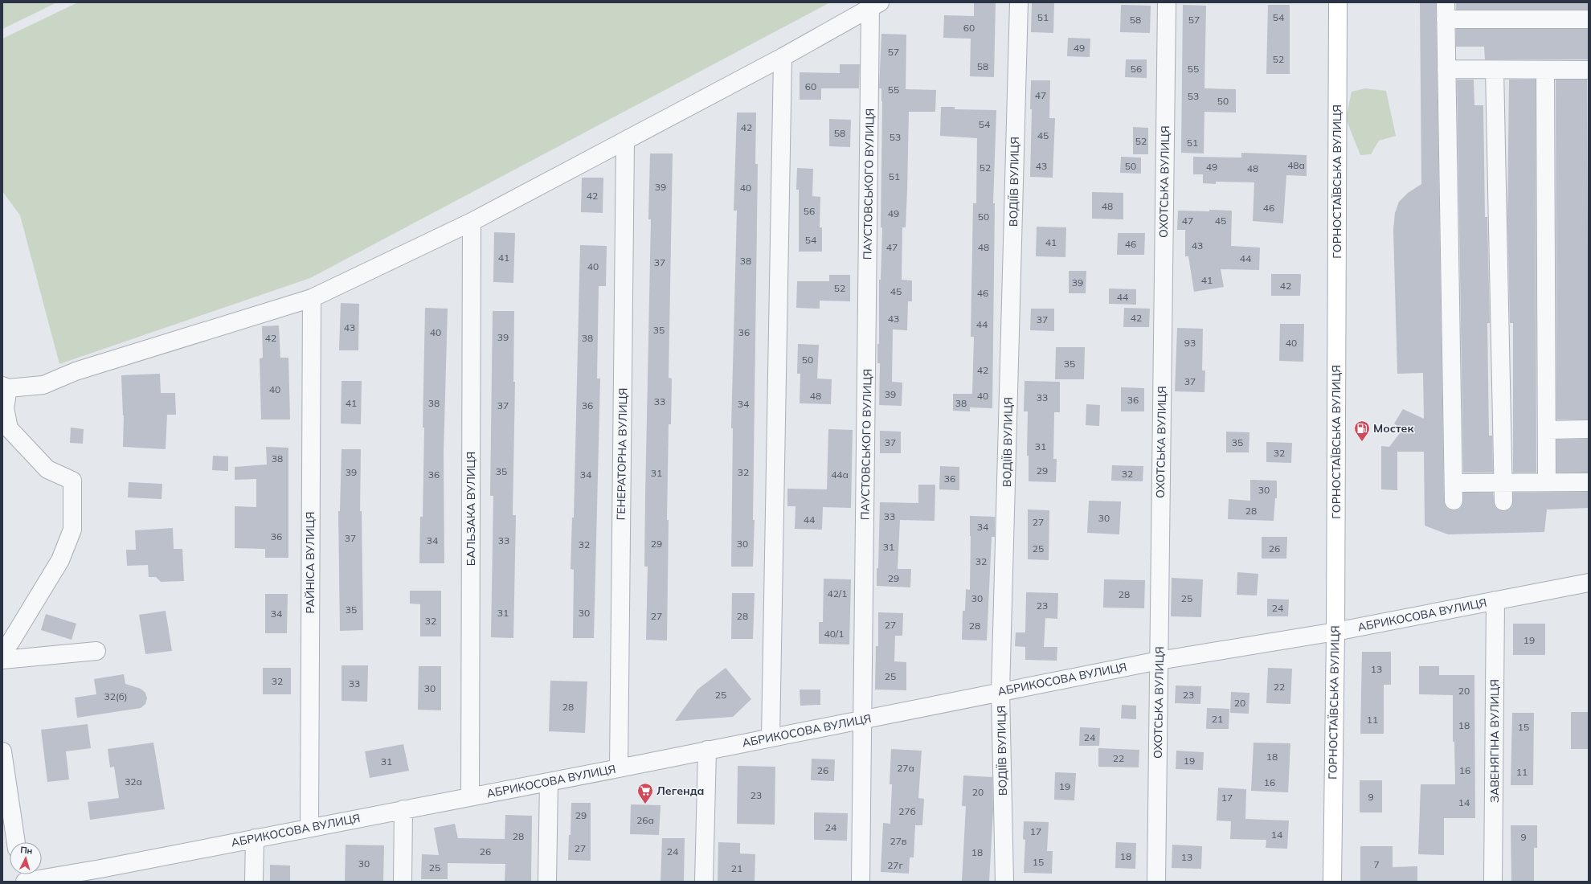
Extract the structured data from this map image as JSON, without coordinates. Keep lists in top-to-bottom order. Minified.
{"streets":{"main road":["ГОРНОСТАЇВСЬКА ВУЛИЦЯ"],"street":["ВОДІЇВ ВУЛИЦЯ","ОХОТСЬКА ВУЛИЦЯ","ПАУСТОВСЬКОГО ВУЛИЦЯ","ГЕНЕРАТОРНА ВУЛИЦЯ","БАЛЬЗАКА ВУЛИЦЯ","РАЙНІСА ВУЛИЦЯ","АБРИКОСОВА ВУЛИЦЯ","ЗАВЕНЯГІНА ВУЛИЦЯ"]},"crossings":[["ВОДІЇВ ВУЛИЦЯ","АБРИКОСОВА ВУЛИЦЯ"],["ОХОТСЬКА ВУЛИЦЯ","АБРИКОСОВА ВУЛИЦЯ"],["ГОРНОСТАЇВСЬКА ВУЛИЦЯ","АБРИКОСОВА ВУЛИЦЯ"],["ПАУСТОВСЬКОГО ВУЛИЦЯ","АБРИКОСОВА ВУЛИЦЯ"],["ГЕНЕРАТОРНА ВУЛИЦЯ","АБРИКОСОВА ВУЛИЦЯ"],["БАЛЬЗАКА ВУЛИЦЯ","АБРИКОСОВА ВУЛИЦЯ"],["РАЙНІСА ВУЛИЦЯ","АБРИКОСОВА ВУЛИЦЯ"],["АБРИКОСОВА ВУЛИЦЯ","ЗАВЕНЯГІНА ВУЛИЦЯ"]],"places":{"fuel station":["Мостек"],"supermarket":["Легенда"]},"house_numbers":["51","54","58","57","60","49","57","52","58","56","55","60","55","47","53","50","54","42","58","45","53","52","51","48а","43","50","49","52","48","51","39","40","42","48","46","56","49","50","47","45","54","41","46","43","47","48","41","44","38","37","40","41","39","42","52","45","46","44","42","43","37","44","43","35","40","36","39","42","38","93","40","50","35","42","37","40","39","48","40","33","36","33","41","38","38","34","37","36","37","35","31","32","38","29","35","39","32","31","32","36","34","44а","36","30","28","33","30","44","27","34","36","37","34","33","29","30","32","31","25","26","32","29","42/1","28","30","25","23","24","35","31","30","34","27","28","32","27","28","40/1","19","13","25","32","33","22","30","20","25","23","32(б)","20","28","21","11","18","15","24","18","22","19","31","27а","26","16","11","32а","16","19","20","23","9","17","14","27б","29","26а","24","17","14","28","9","27в","27","26","24","18","18","13","15","30","7","27г","25","21"],"north":"top"}
